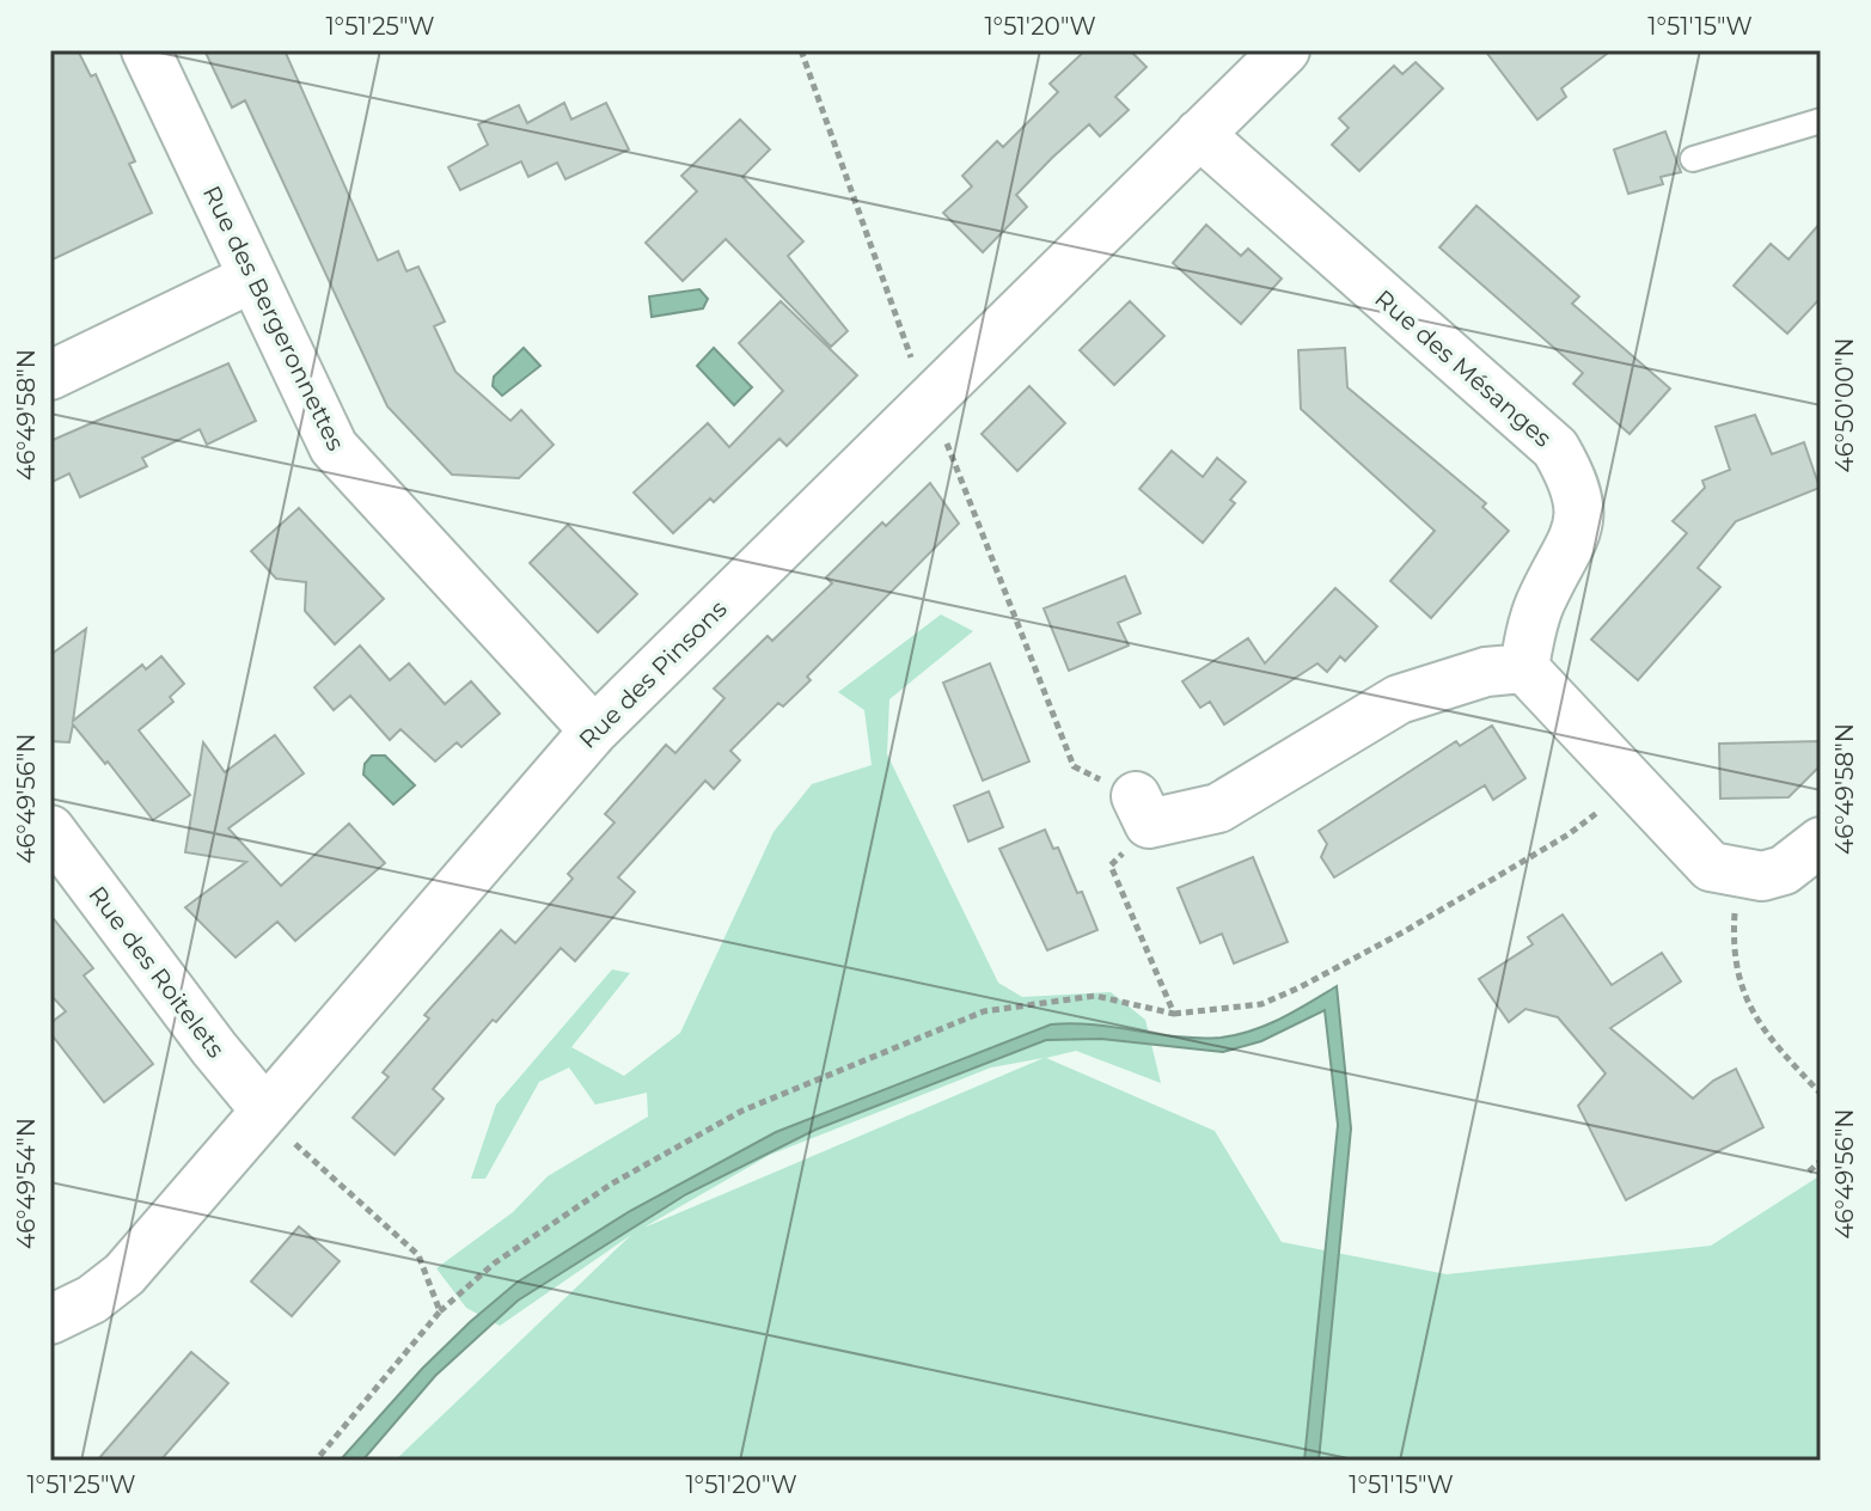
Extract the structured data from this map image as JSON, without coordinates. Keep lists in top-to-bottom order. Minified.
{"streets":{"street":["Rue des Bergeronnettes","Rue des Mésanges","Rue des Pinsons","Rue des Roitelets"]},"crossings":[["Rue des Bergeronnettes","Rue des Pinsons"],["Rue des Mésanges","Rue des Pinsons"],["Rue des Pinsons","Rue des Roitelets"]],"coordinates":["1°51'25\"W","1°51'20\"W","1°51'15\"W","46°50'00\"N","46°49'58\"N","46°49'56\"N","46°49'54\"N"]}
